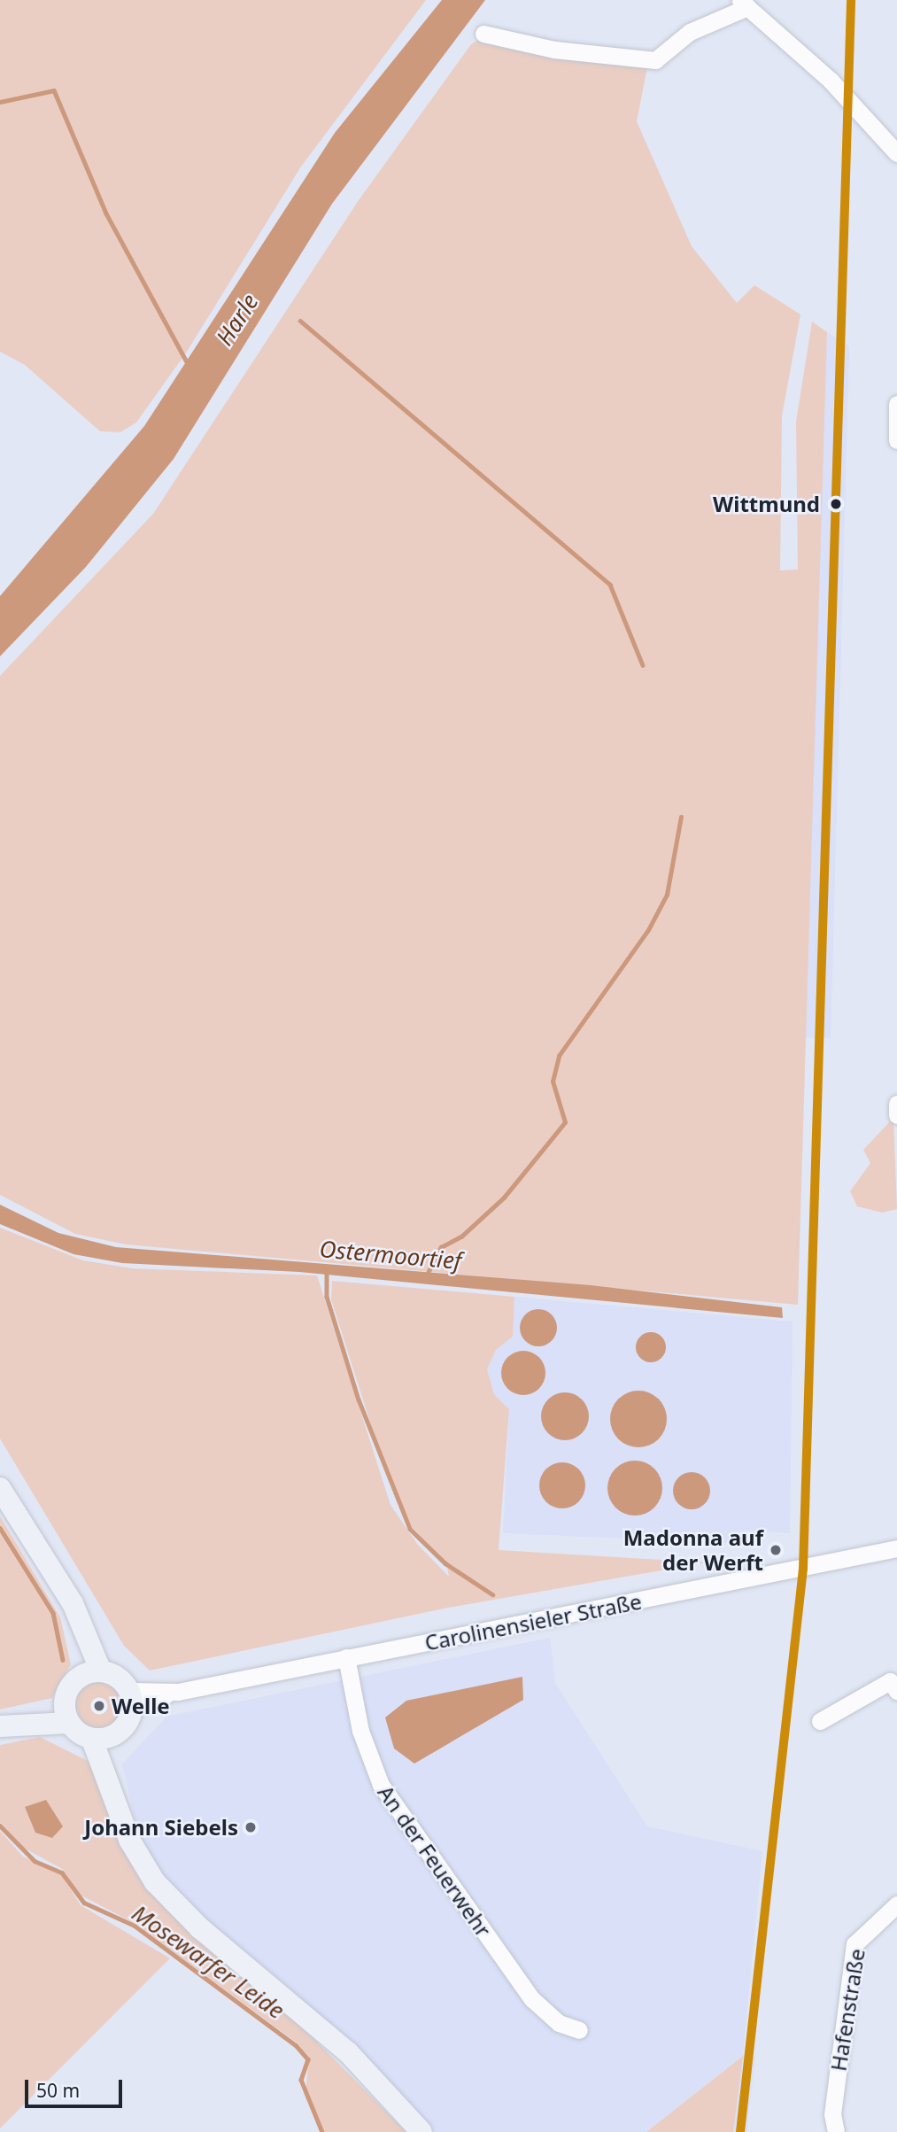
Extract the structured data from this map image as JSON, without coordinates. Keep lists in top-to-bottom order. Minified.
{"streets":{"street":["Carolinensieler Straße","An der Feuerwehr","Hafenstraße"]},"crossings":[["Carolinensieler Straße","An der Feuerwehr"]],"water":["Harle","Ostermoortief","Mosewarfer Leide"],"places":["Wittmund","Madonna auf der Werft","Welle","Johann Siebels"],"scale_bar":"50 m"}
